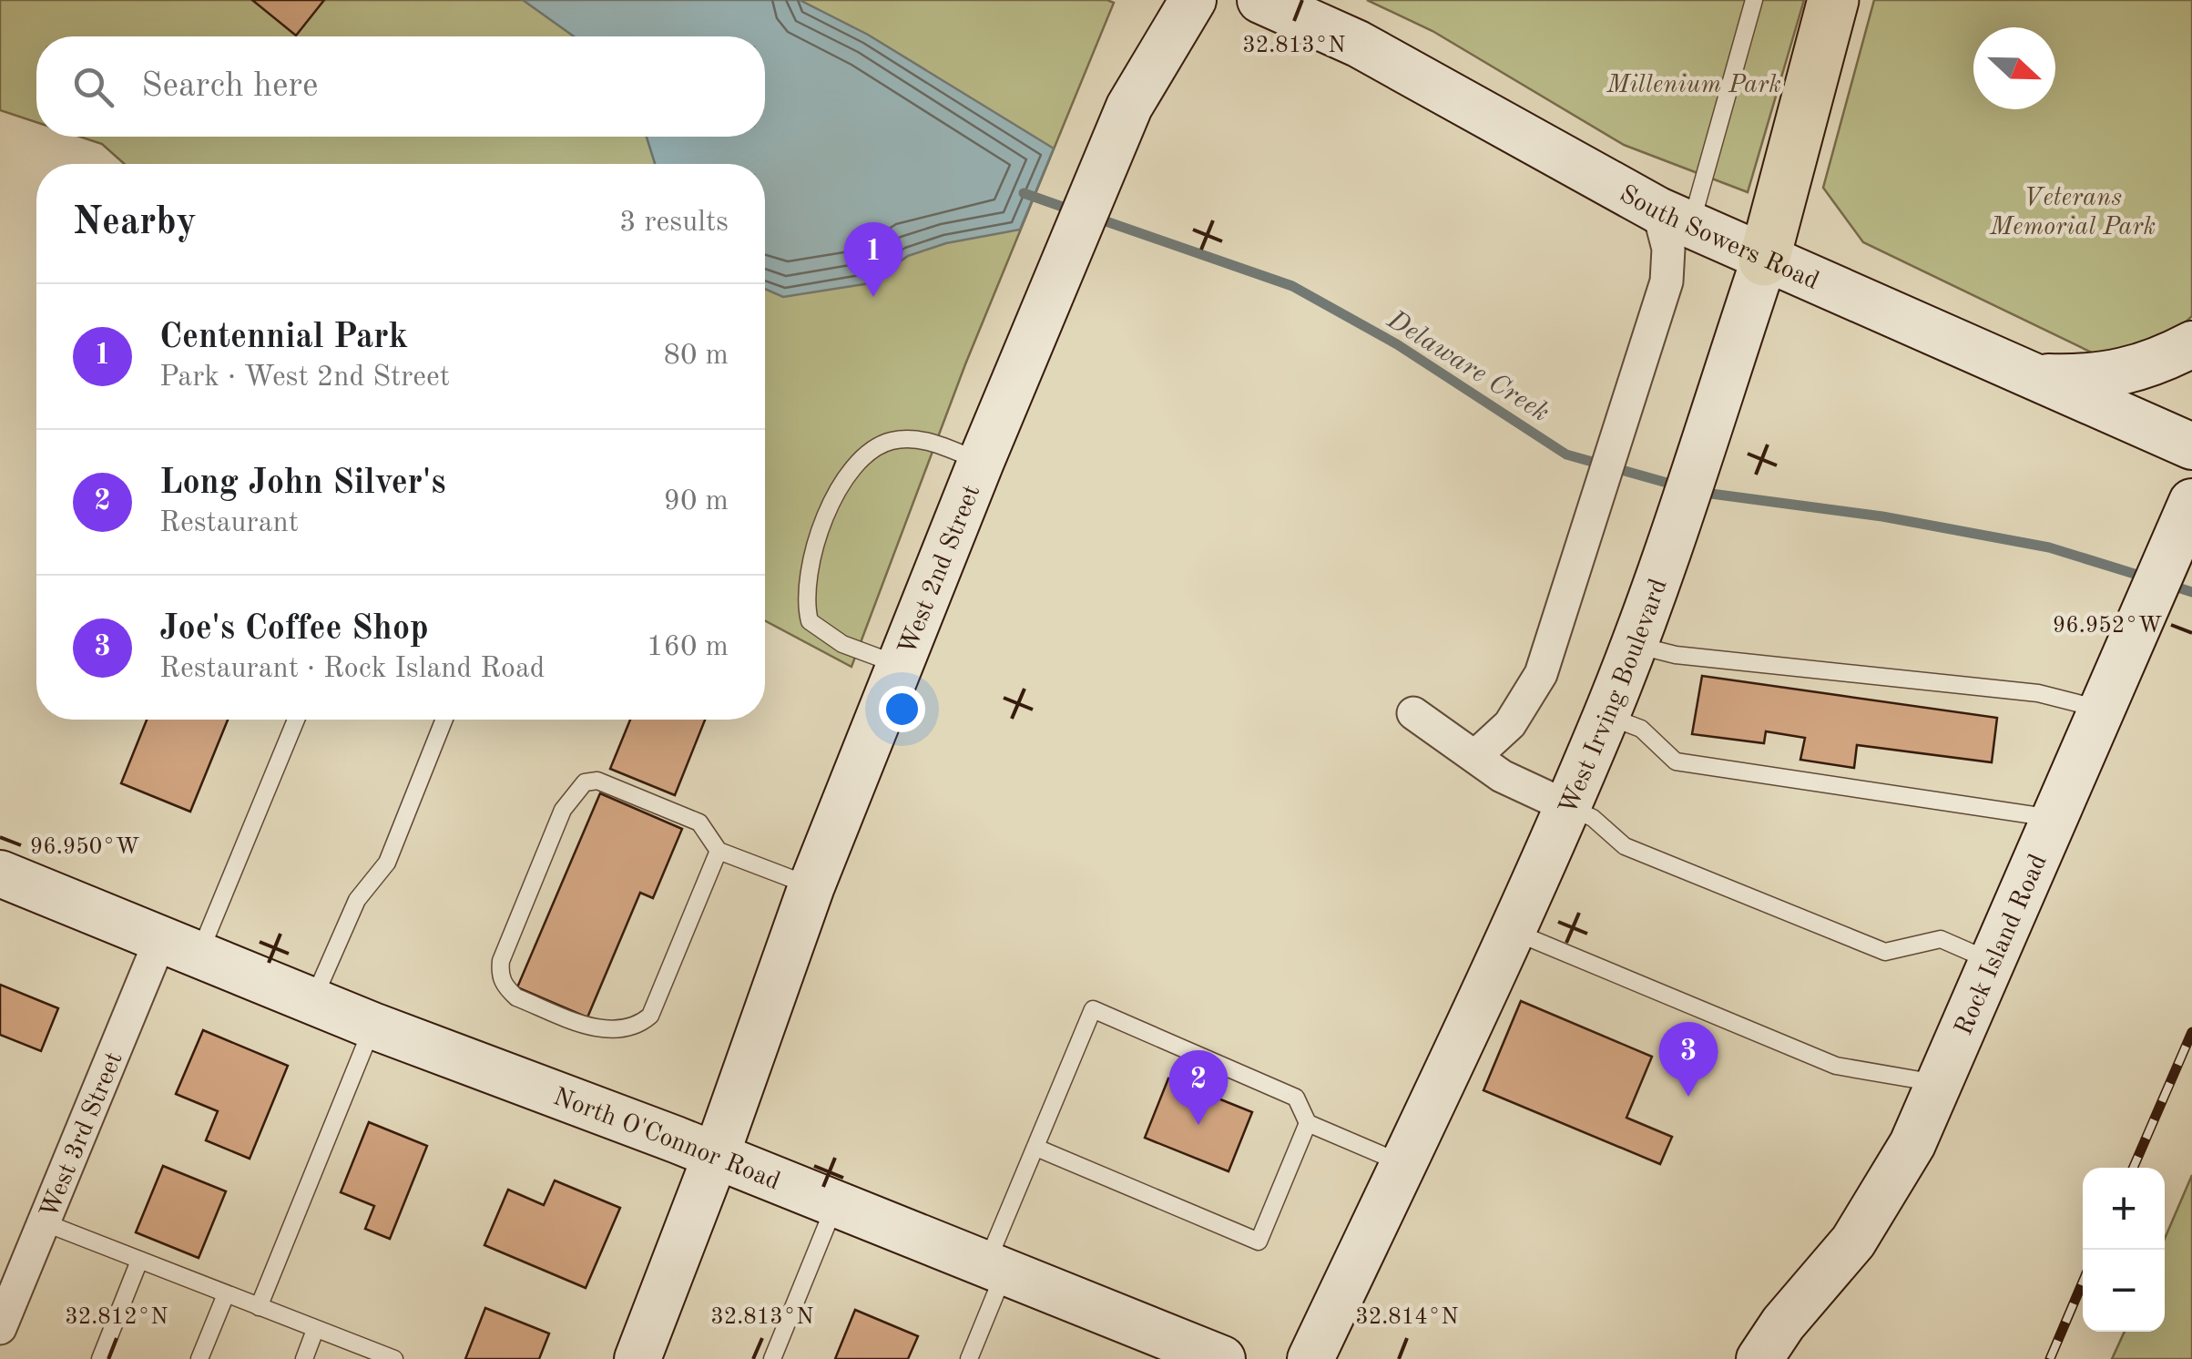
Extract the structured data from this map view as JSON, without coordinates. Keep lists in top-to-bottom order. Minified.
{"streets":{"main road":["South Sowers Road","West 2nd Street","West Irving Boulevard","Rock Island Road","North O'Connor Road"],"street":["West 3rd Street"]},"crossings":[["South Sowers Road","West Irving Boulevard"],["West 2nd Street","North O'Connor Road"],["West 3rd Street","North O'Connor Road"]],"water":["Delaware Creek"],"parks":["Millenium Park","Veterans Memorial Park"],"north":"right","page":{"search":"Search here","heading":["Nearby","3 results"],"pins":["1","3","2"],"list":[{"mark":"1","name":"Centennial Park","note":"Park · West 2nd Street","value":"80 m"},{"mark":"2","name":"Long John Silver's","note":"Restaurant","value":"90 m"},{"mark":"3","name":"Joe's Coffee Shop","note":"Restaurant · Rock Island Road","value":"160 m"}],"map_buttons":["+","−"]},"coordinates":["32.813°N","96.952°W","96.950°W","32.812°N","32.814°N"]}
